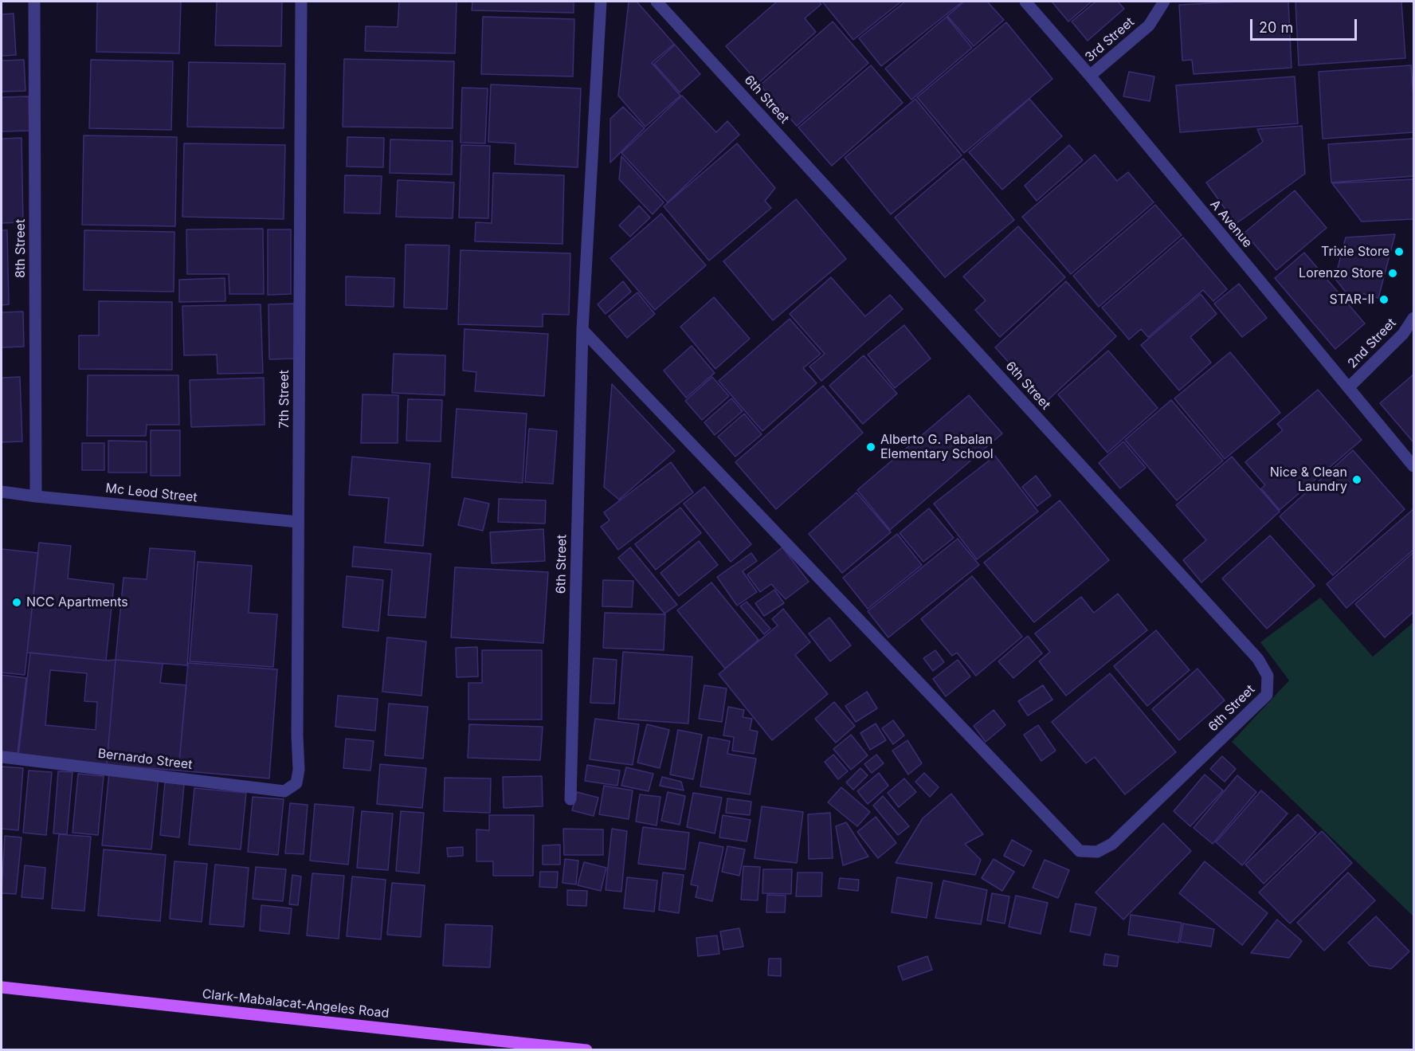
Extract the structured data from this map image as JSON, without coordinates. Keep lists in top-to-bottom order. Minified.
{"streets":{"main road":["Clark-Mabalacat-Angeles Road"],"street":["3rd Street","6th Street","A Avenue","8th Street","2nd Street","7th Street","Mc Leod Street","Bernardo Street"]},"crossings":[["3rd Street","A Avenue"],["A Avenue","2nd Street"],["8th Street","Mc Leod Street"],["7th Street","Mc Leod Street"],["7th Street","Bernardo Street"]],"places":["Trixie Store","Lorenzo Store","STAR-II","Alberto G. Pabalan Elementary School","Nice & Clean Laundry","NCC Apartments"],"scale_bar":"20 m"}
